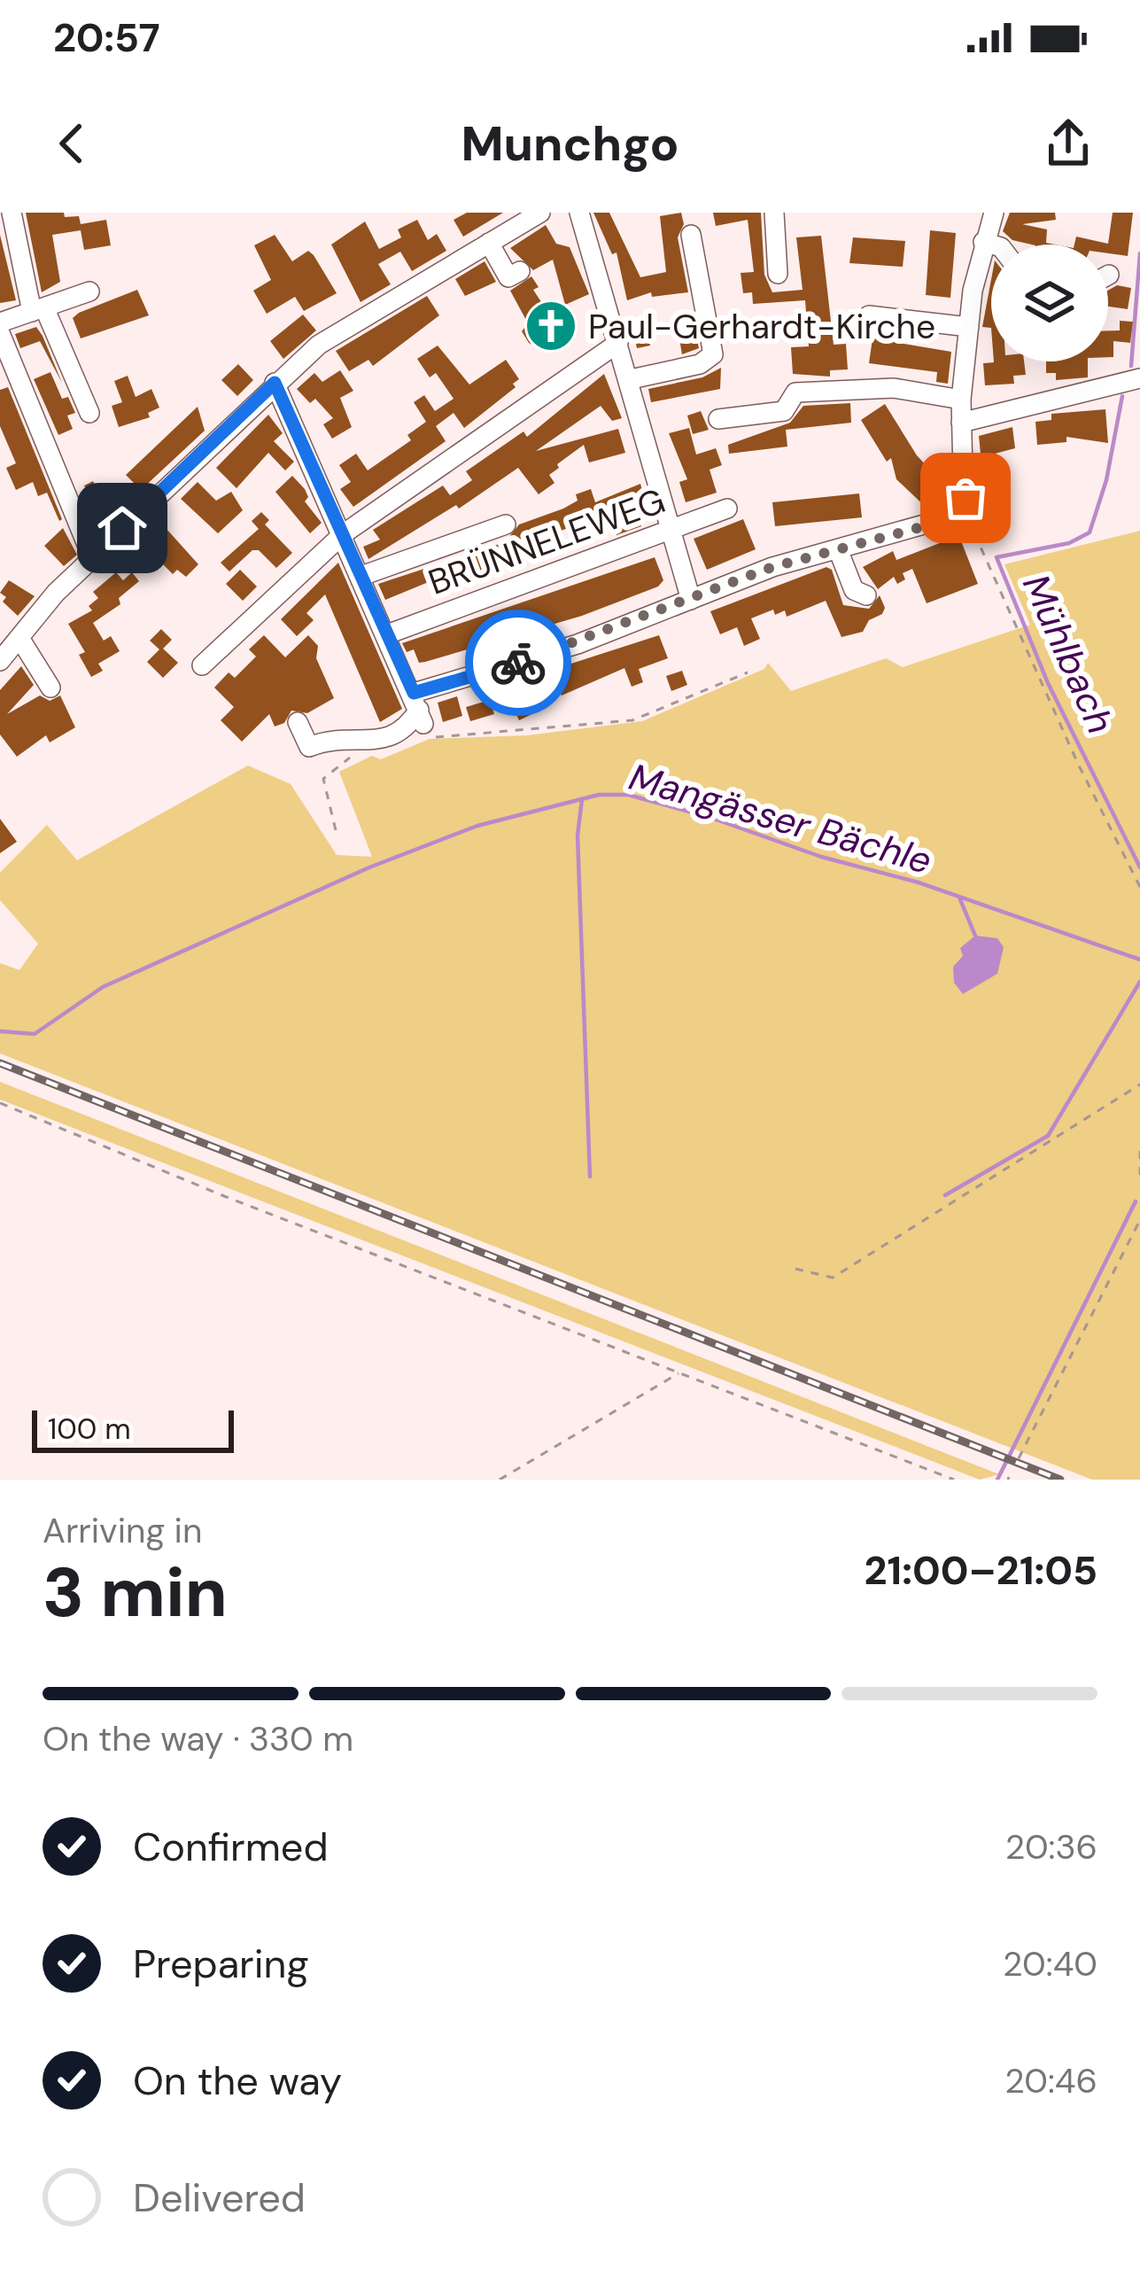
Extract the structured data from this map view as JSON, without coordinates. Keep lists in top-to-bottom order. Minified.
{"streets":{"street":["BRÜNNELEWEG"]},"water":["Mühlbach","Mangässer Bächle"],"places":{"church":["Paul-Gerhardt-Kirche"]},"scale_bar":"100 m","page":{"status":"20:57","header":"Munchgo","scale":"100 m","heading":["3 min","Arriving in","21:00–21:05"],"bar":"On the way · 330 m","list":[["Confirmed","20:36"],["Preparing","20:40"],["On the way","20:46"],"Delivered"]}}
